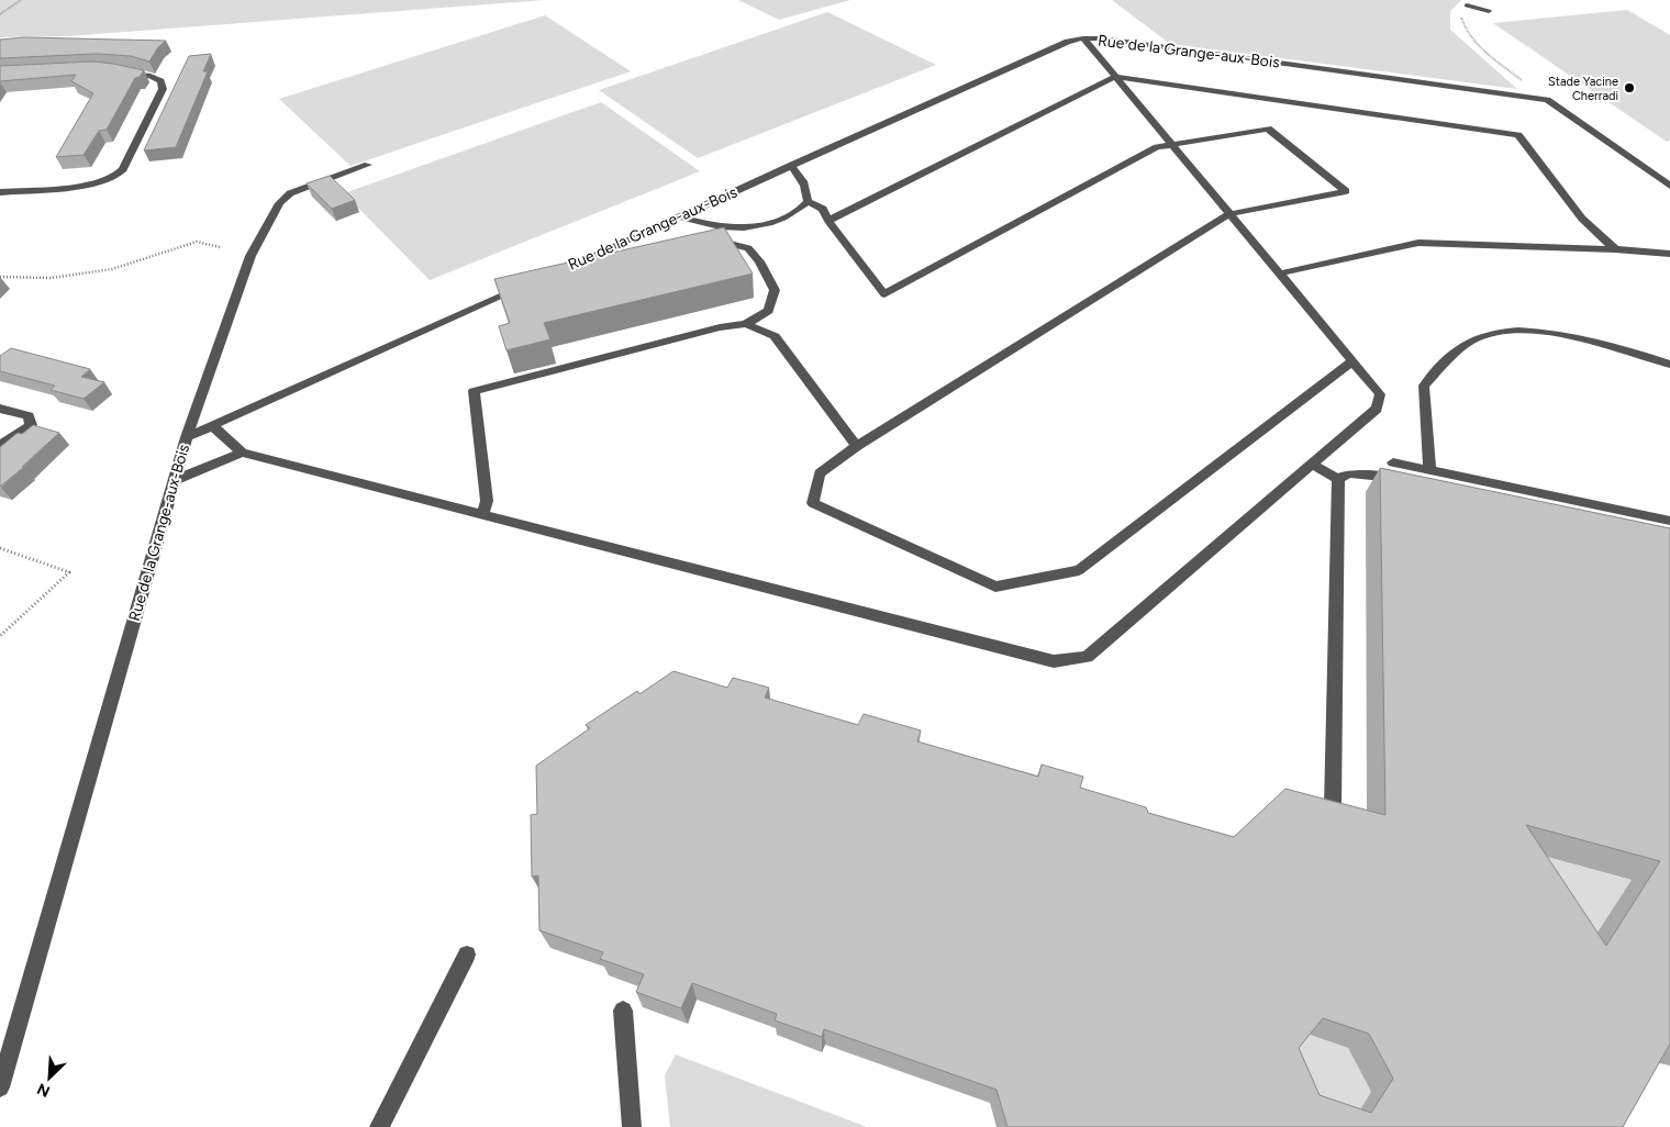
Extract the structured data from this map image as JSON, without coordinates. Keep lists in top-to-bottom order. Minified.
{"streets":{"street":["Rue de la Grange-aux-Bois"]},"places":["Stade Yacine Cherradi"],"north":"bottom left"}
